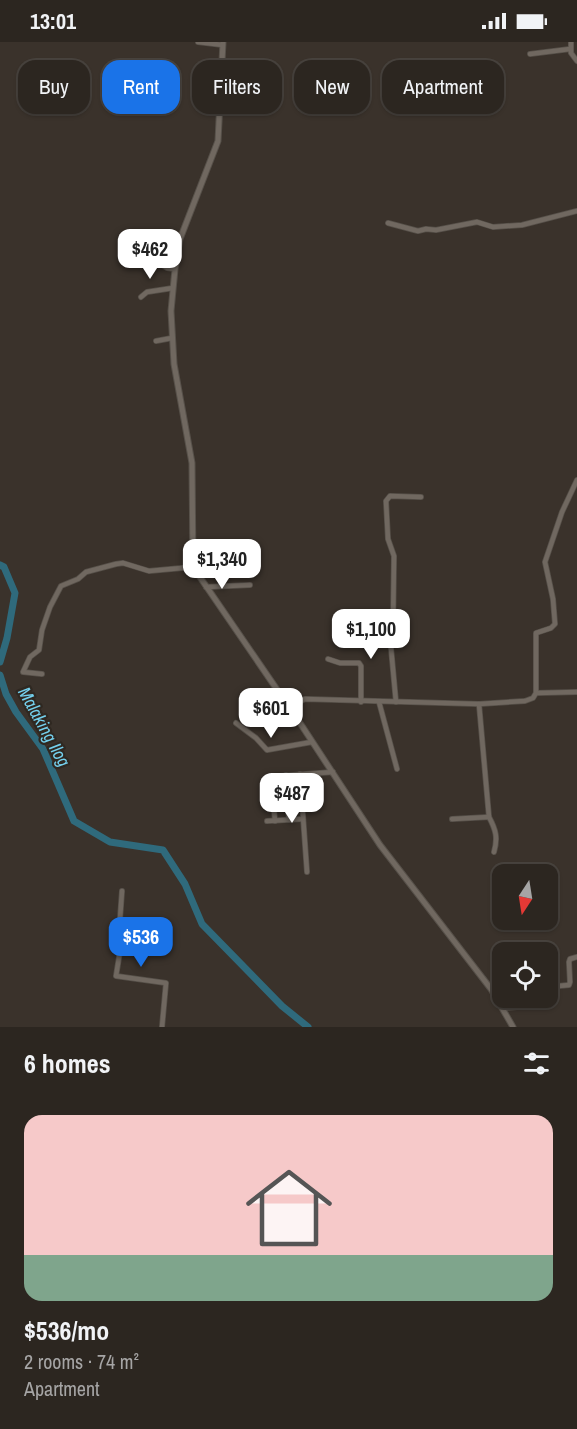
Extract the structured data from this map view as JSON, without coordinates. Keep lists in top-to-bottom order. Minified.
{"water":["Malaking Ilog"],"north":"bottom","page":{"status":"13:01","chip":["Buy","Rent","Filters","New","Apartment"],"price":["$462","$1,340","$1,100","$601","$487","$536"],"heading":"6 homes","list":[{"name":"$536/mo","note":"2 rooms · 74 m² · Apartment"}]}}
